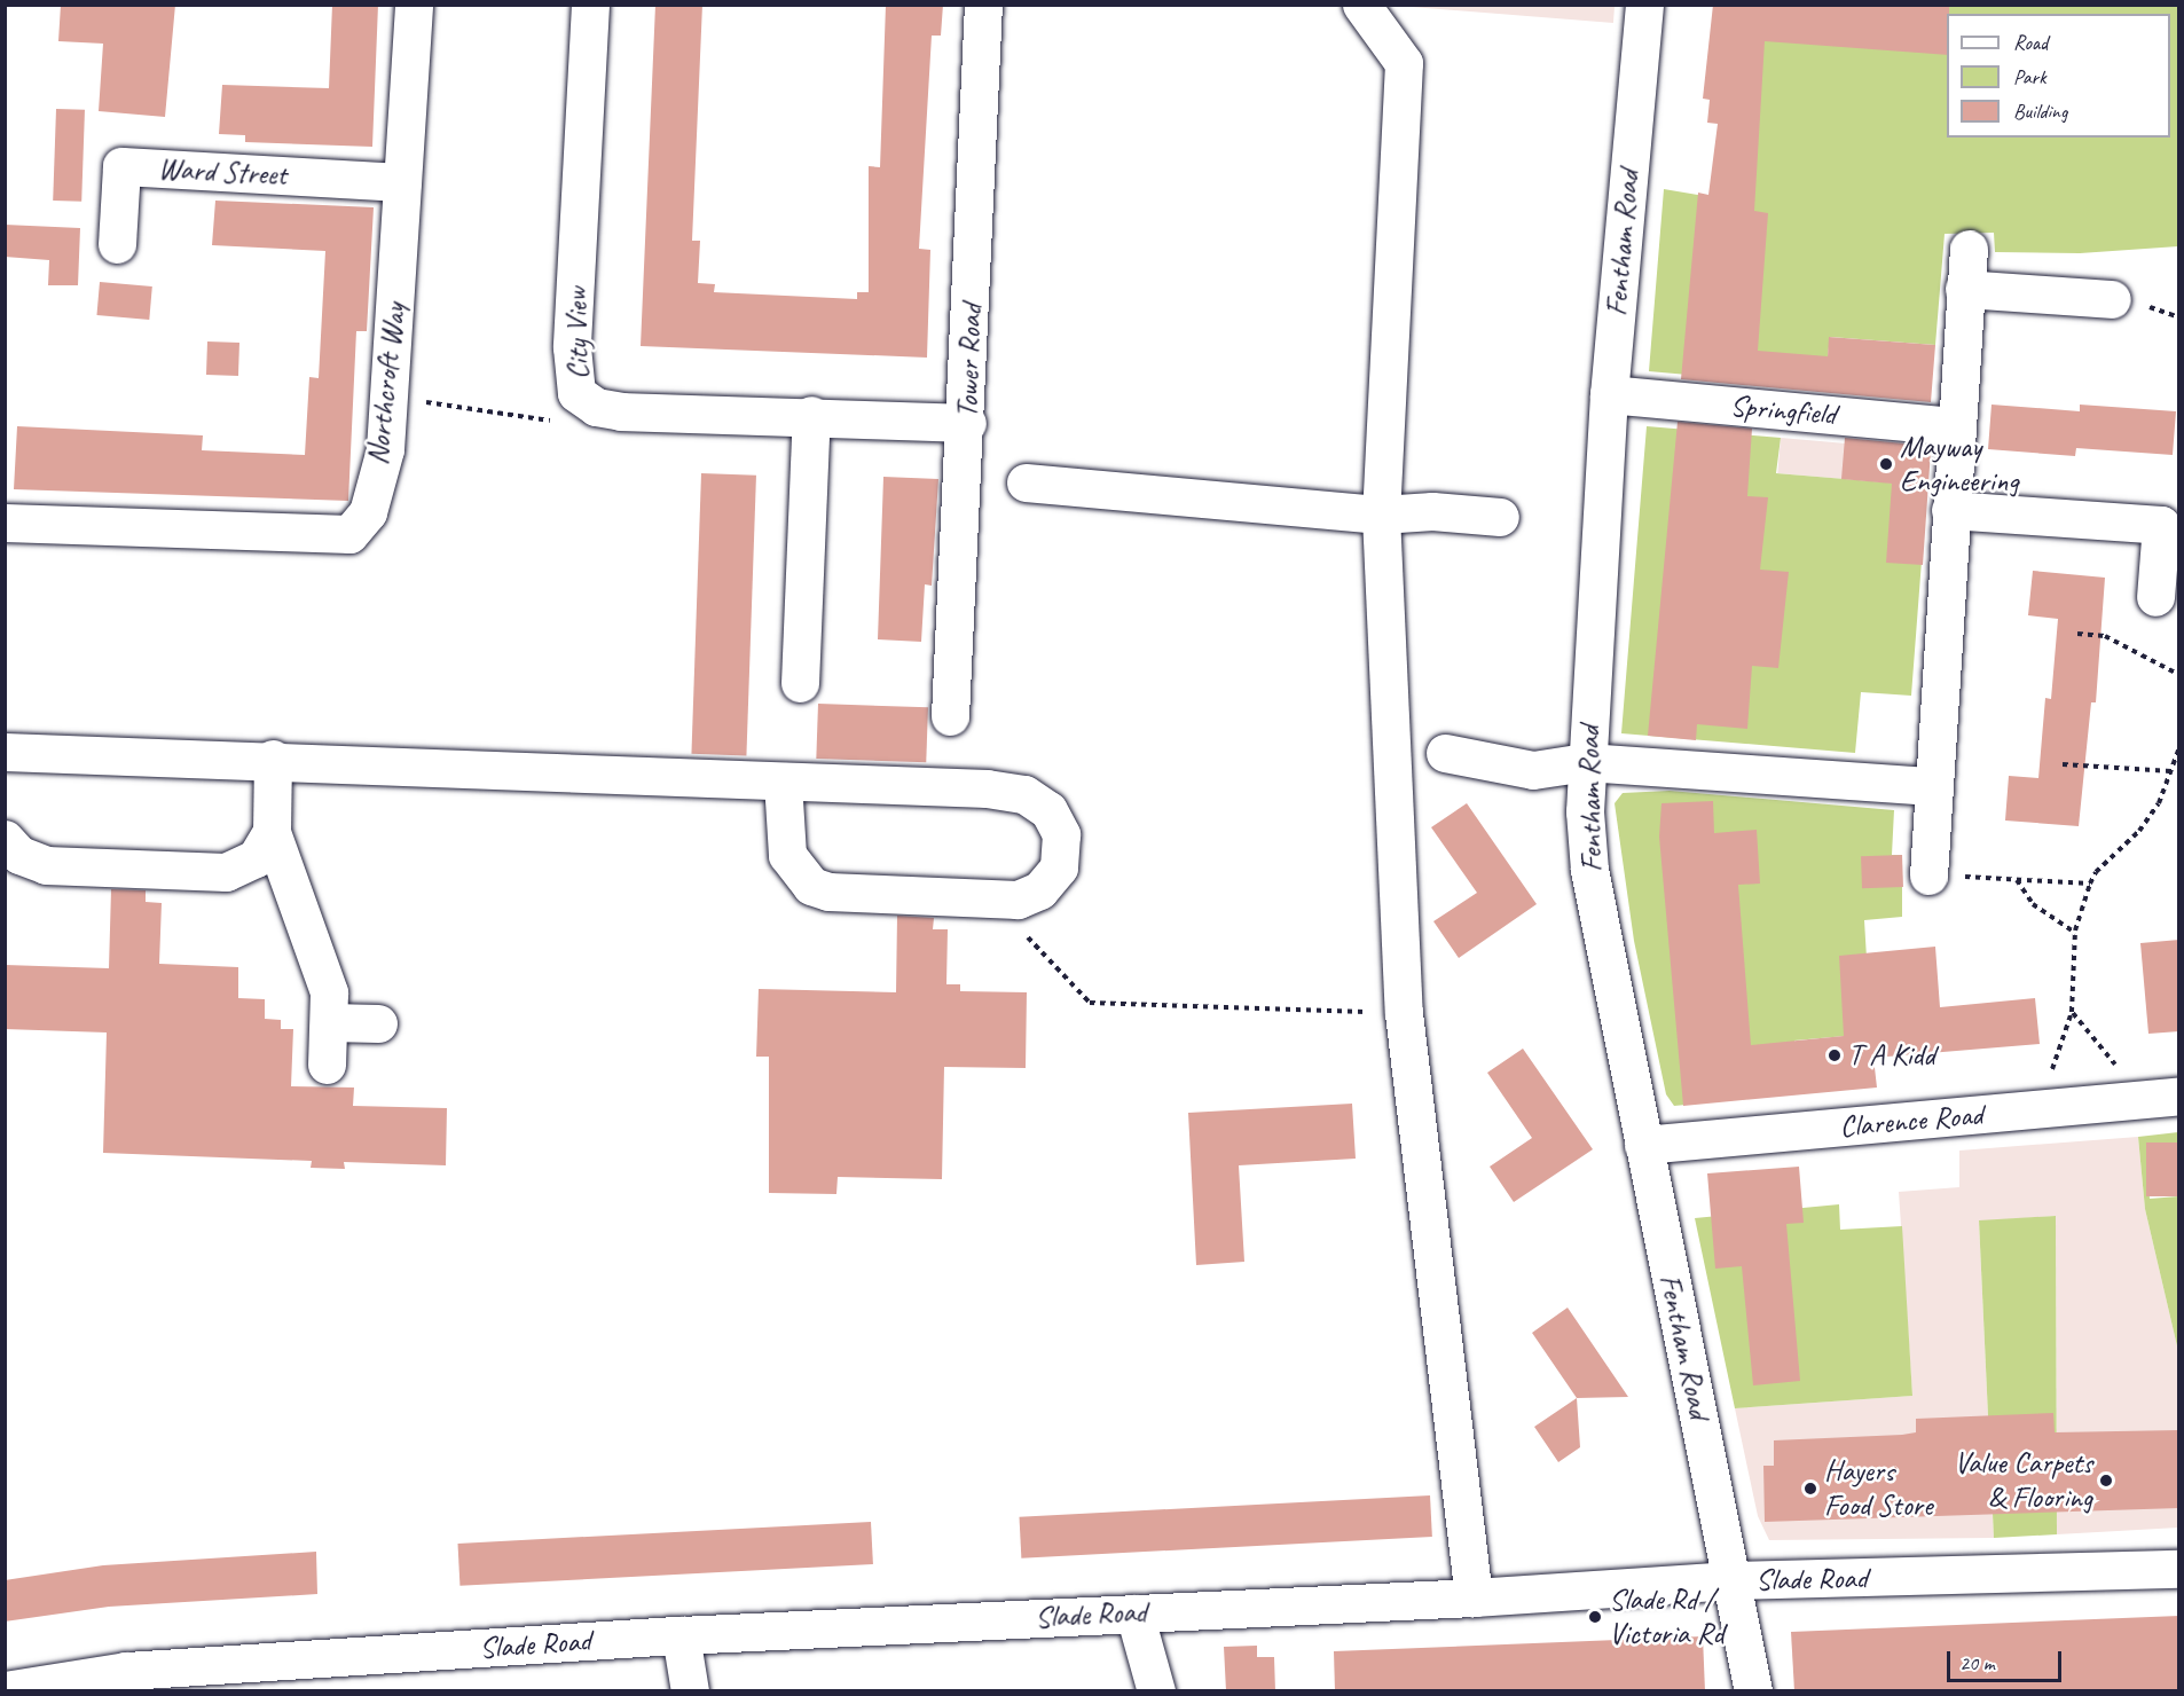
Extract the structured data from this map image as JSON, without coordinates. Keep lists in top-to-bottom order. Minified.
{"streets":{"street":["Ward Street","Fentham Road","City View","Tower Road","Northcroft Way","Springfield","Clarence Road","Slade Road"]},"crossings":[["Ward Street","Northcroft Way"],["Fentham Road","Springfield"],["Fentham Road","Clarence Road"],["Fentham Road","Slade Road"],["City View","Tower Road"]],"places":["Mayway Engineering","T A Kidd","Value Carpets & Flooring","Hayers Food Store","Slade Rd / Victoria Rd"],"legend":["Road","Park","Building"],"scale_bar":"20 m"}
